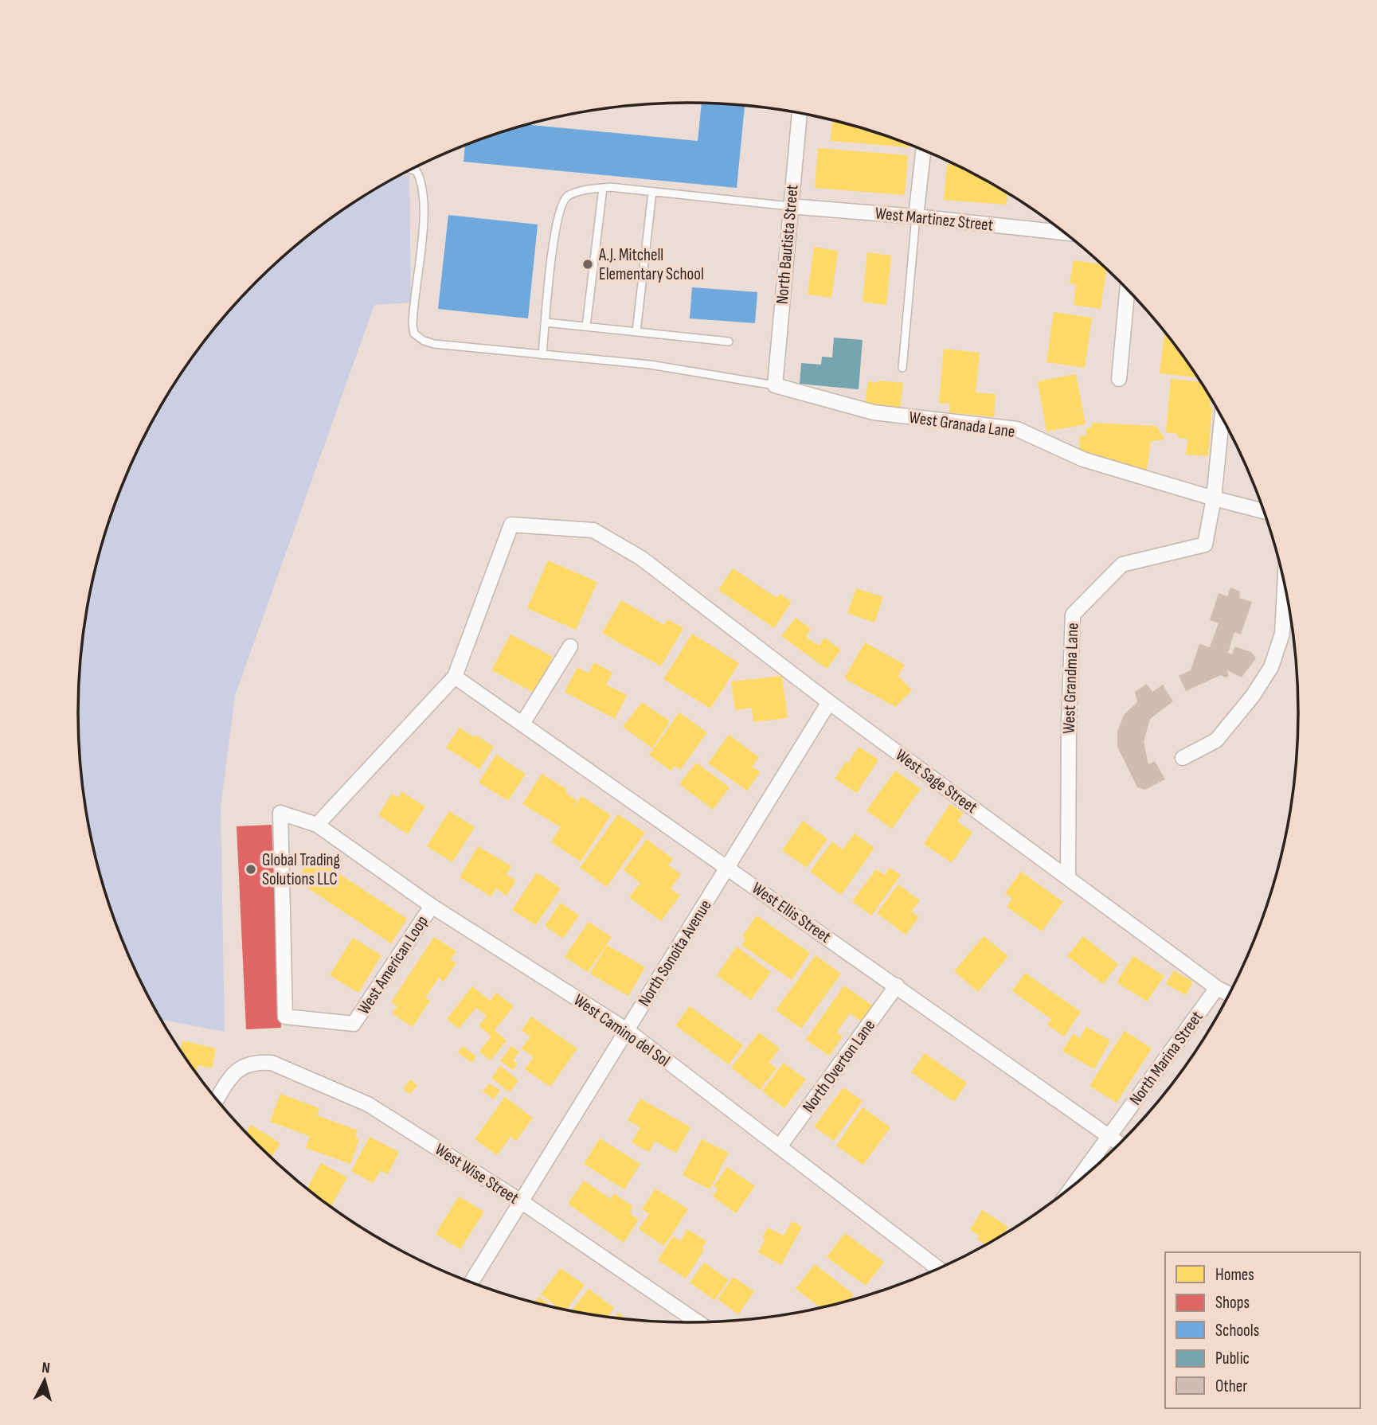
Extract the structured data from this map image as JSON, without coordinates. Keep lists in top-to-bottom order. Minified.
{"streets":{"street":["West Martinez Street","North Bautista Street","West Granada Lane","West Grandma Lane","West Sage Street","West Ellis Street","North Sonoita Avenue","West American Loop","West Camino del Sol","North Marina Street","North Overton Lane","West Wise Street"]},"crossings":[["West Martinez Street","North Bautista Street"],["North Bautista Street","West Granada Lane"],["West Granada Lane","West Grandma Lane"],["West Grandma Lane","West Sage Street"],["West Sage Street","West Ellis Street"],["West Sage Street","North Sonoita Avenue"],["West Sage Street","North Marina Street"],["West Ellis Street","North Sonoita Avenue"],["West Ellis Street","North Marina Street"],["West Ellis Street","North Overton Lane"],["North Sonoita Avenue","West Camino del Sol"],["North Sonoita Avenue","West Wise Street"],["West American Loop","West Camino del Sol"],["West Camino del Sol","North Overton Lane"]],"places":["A.J. Mitchell Elementary School","Global Trading Solutions LLC"],"legend":["Homes","Shops","Schools","Public","Other"],"north":"top"}
